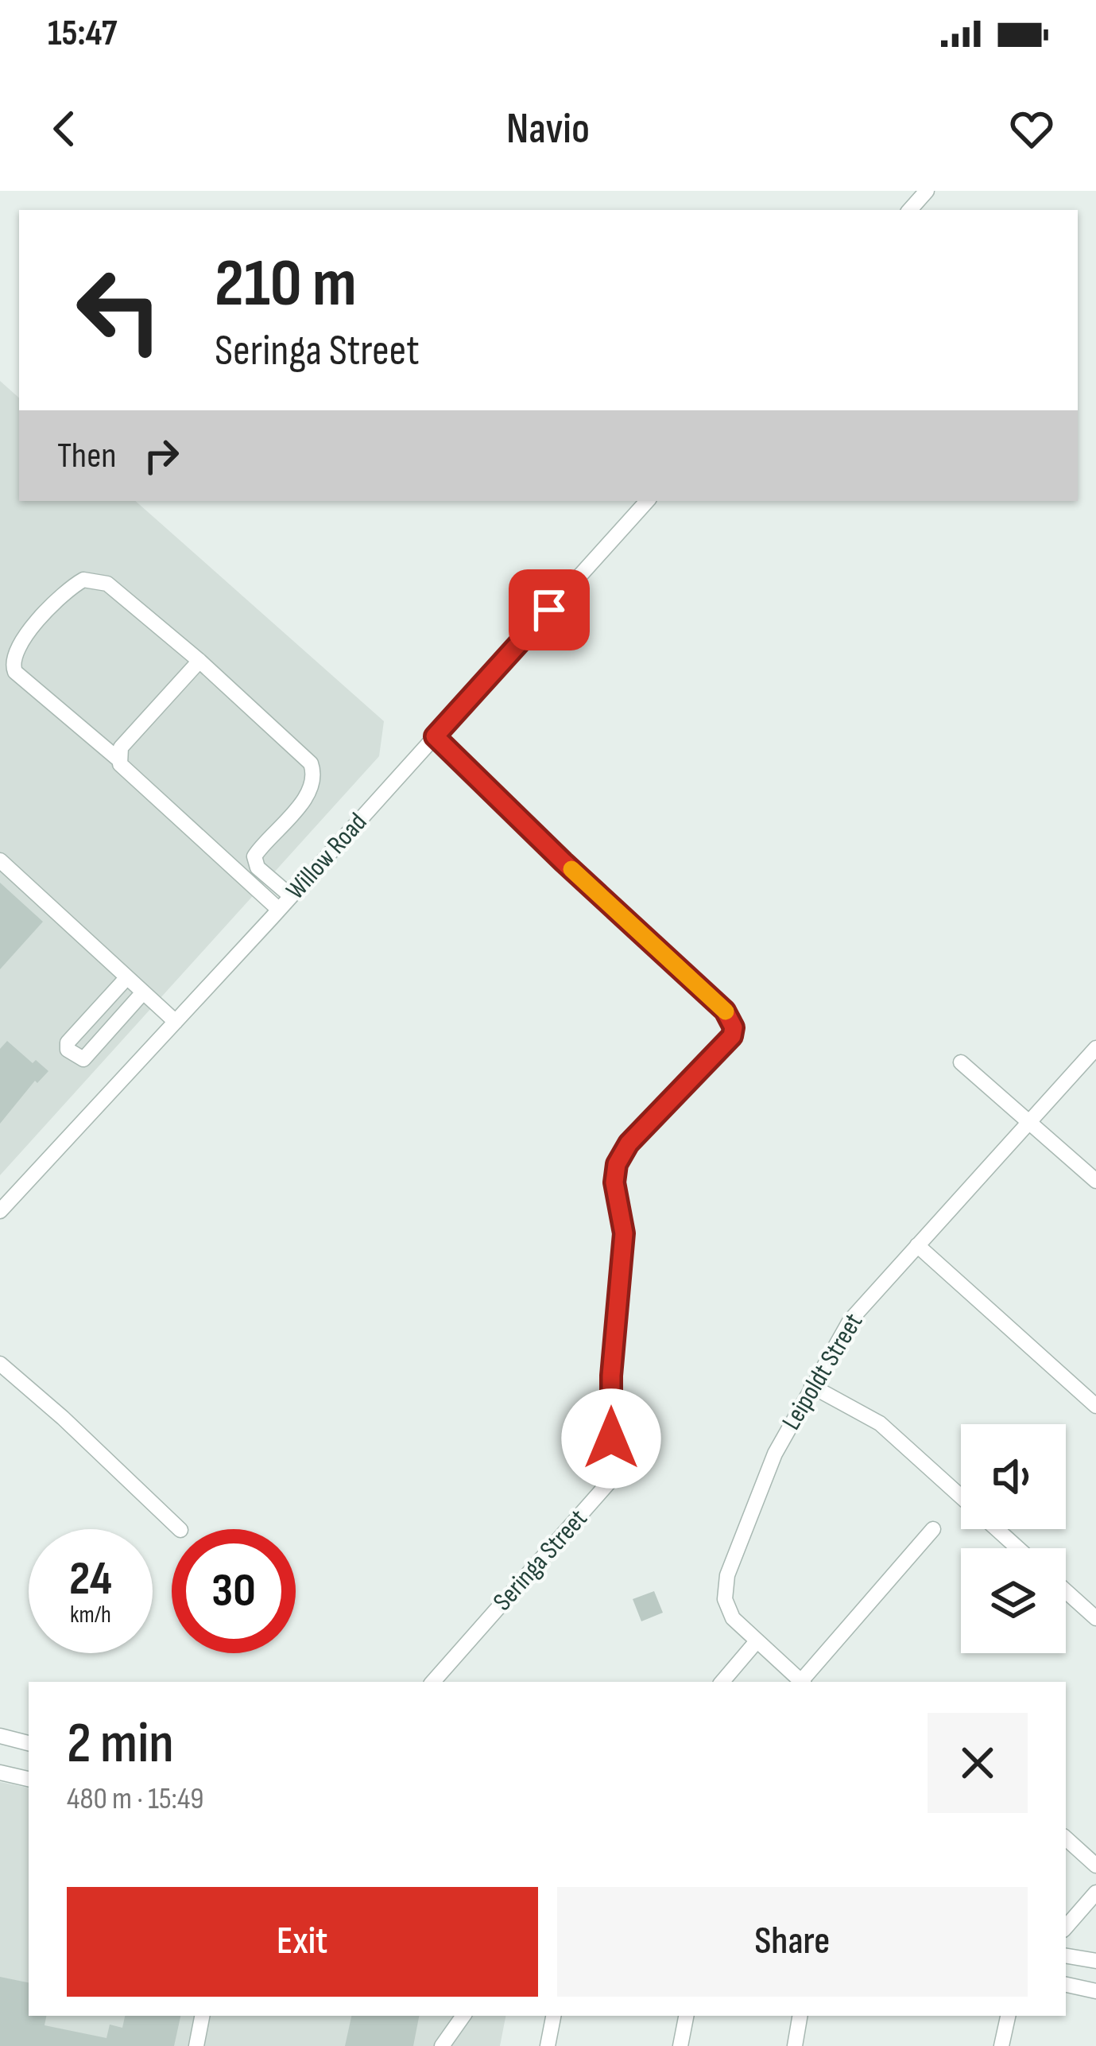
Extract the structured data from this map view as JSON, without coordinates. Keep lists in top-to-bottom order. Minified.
{"streets":{"street":["Willow Road","Leipoldt Street","Seringa Street"]},"crossings":[["Willow Road","Seringa Street"]],"page":{"status":"15:47","header":"Navio","turn":["210 m","Seringa Street"],"then":"Then","speed":"24 km/h","limit":"30","heading":["2 min","480 m · 15:49"],"buttons":["Exit","Share"]}}
